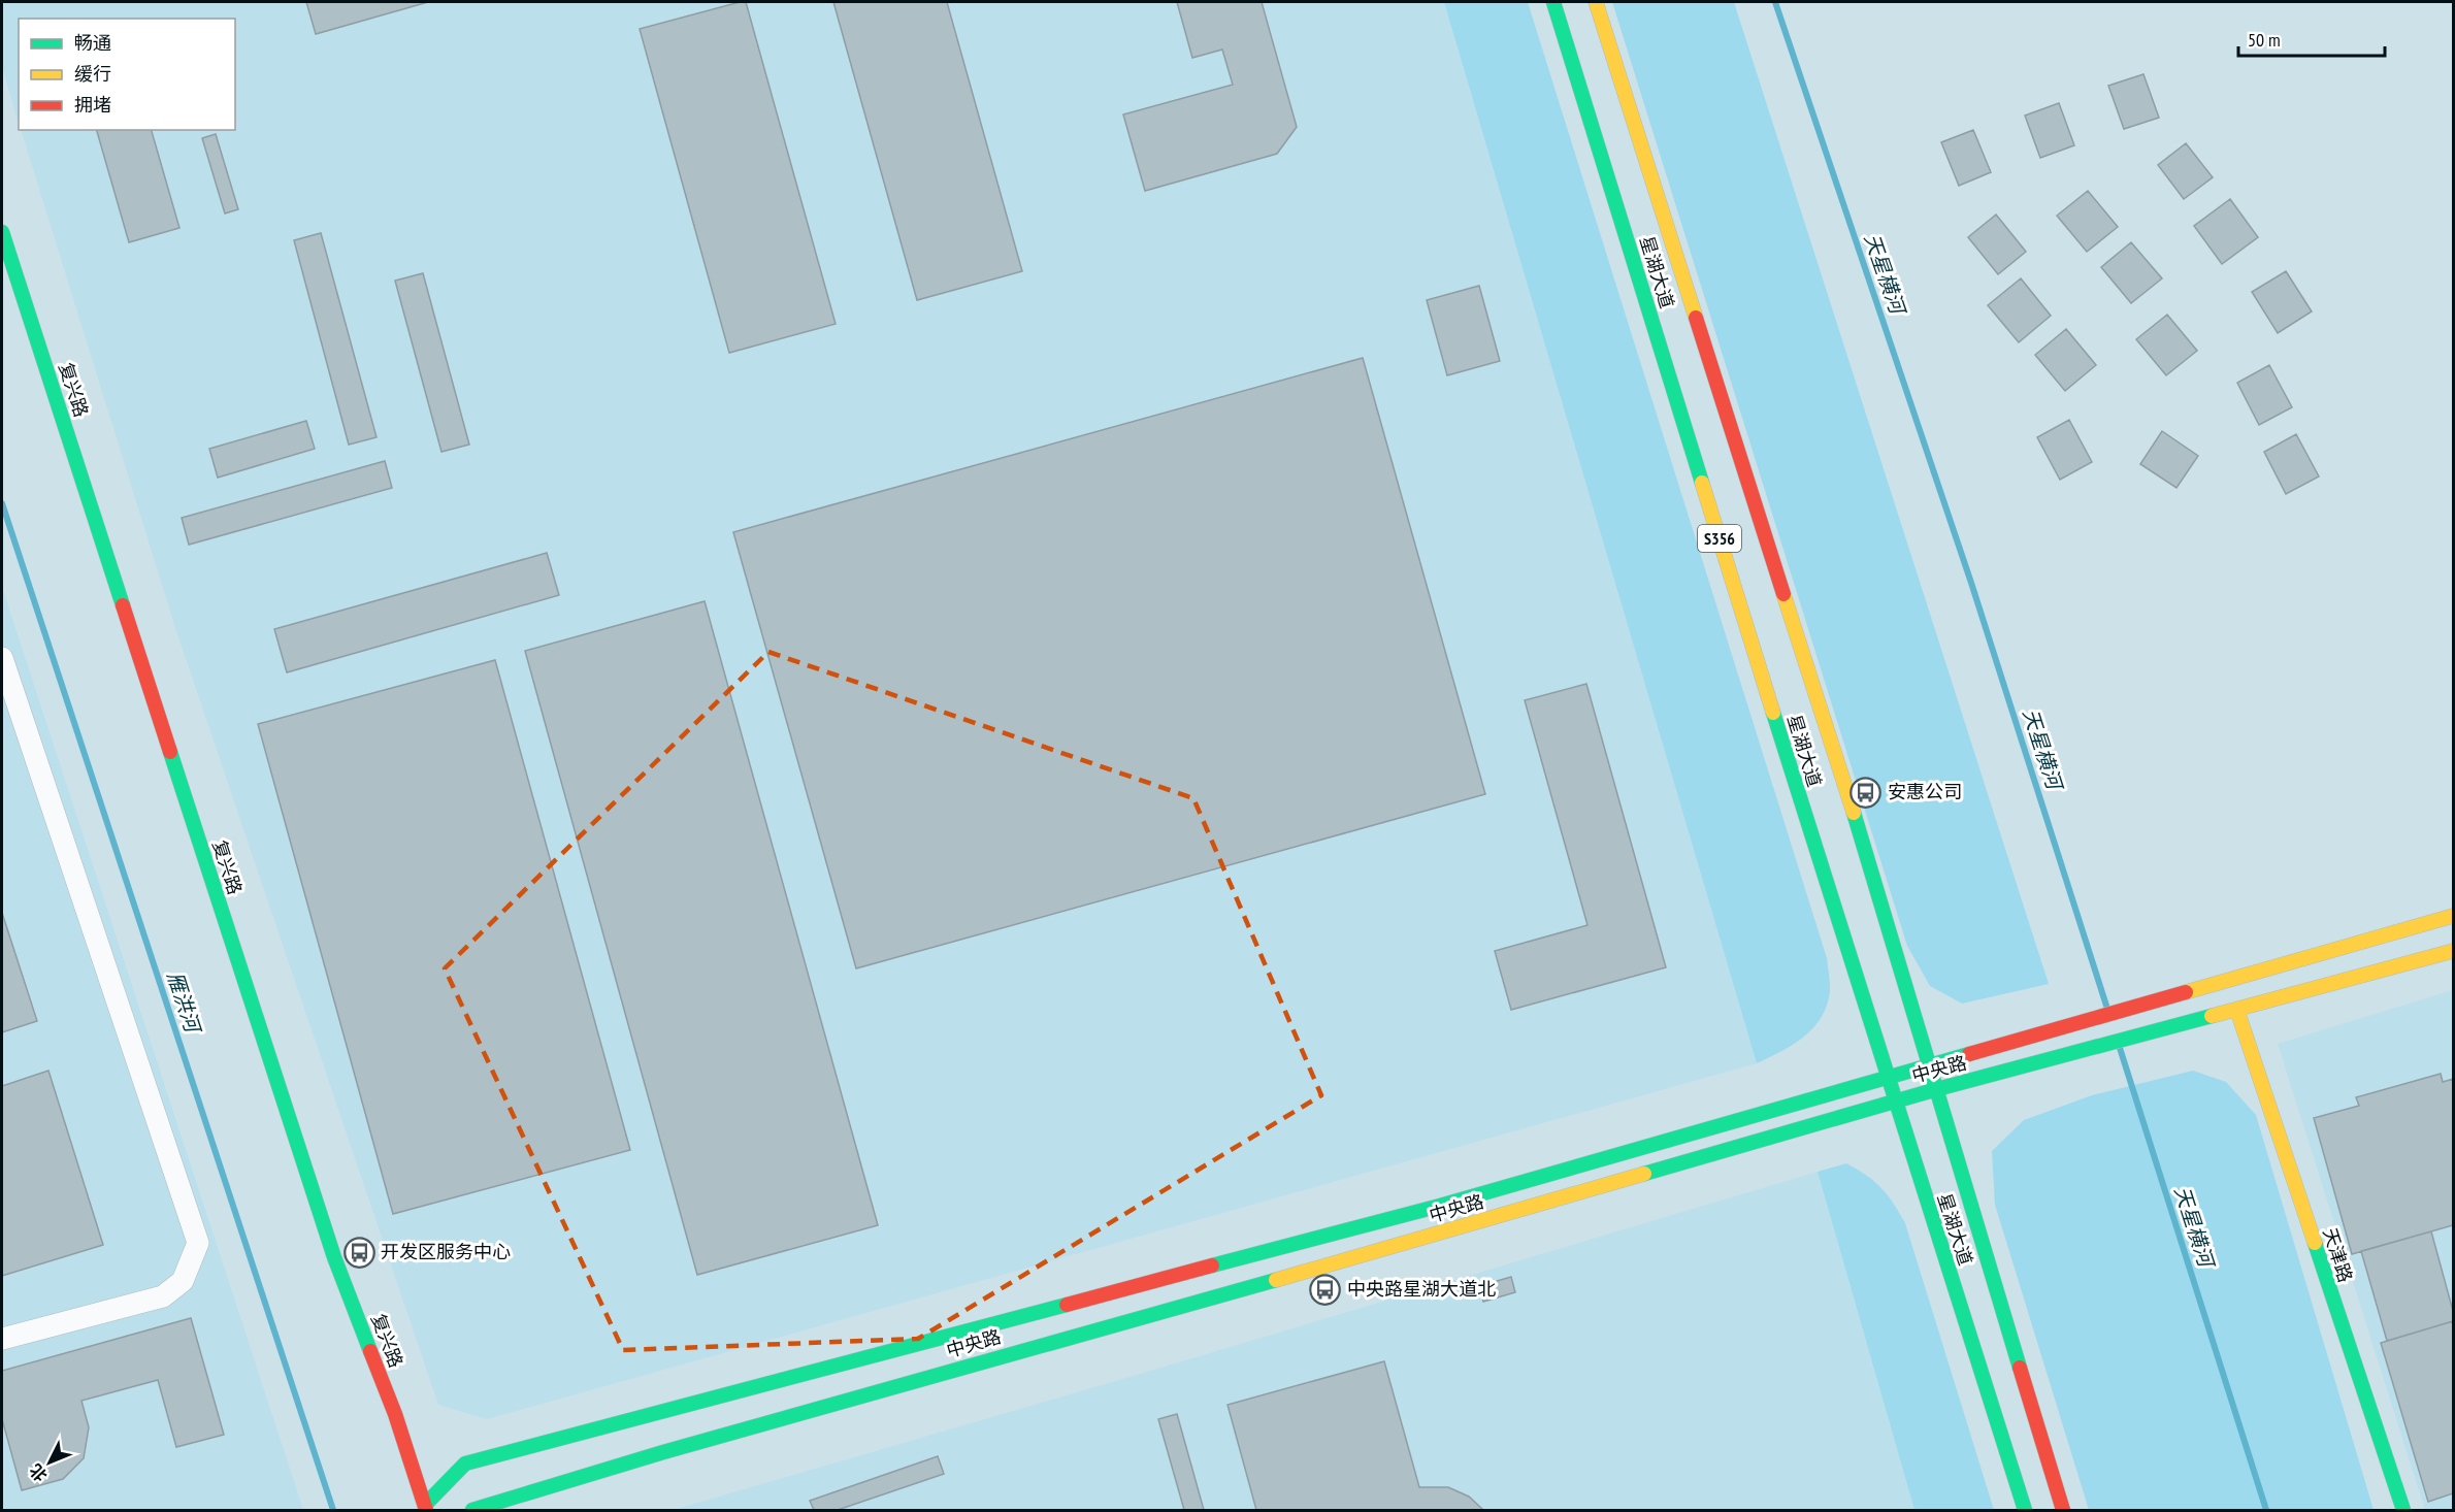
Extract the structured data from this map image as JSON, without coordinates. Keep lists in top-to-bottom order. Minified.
{"streets":{"street":["星湖大道","复兴路","S356","中央路","天津路"]},"crossings":[["星湖大道","中央路"],["复兴路","中央路"],["中央路","天津路"]],"water":["天星横河","雁洪河"],"places":{"bus stop":["安惠公司","开发区服务中心","中央路星湖大道北"]},"legend":["畅通","缓行","拥堵"],"scale_bar":"50 m","north":"bottom left"}
